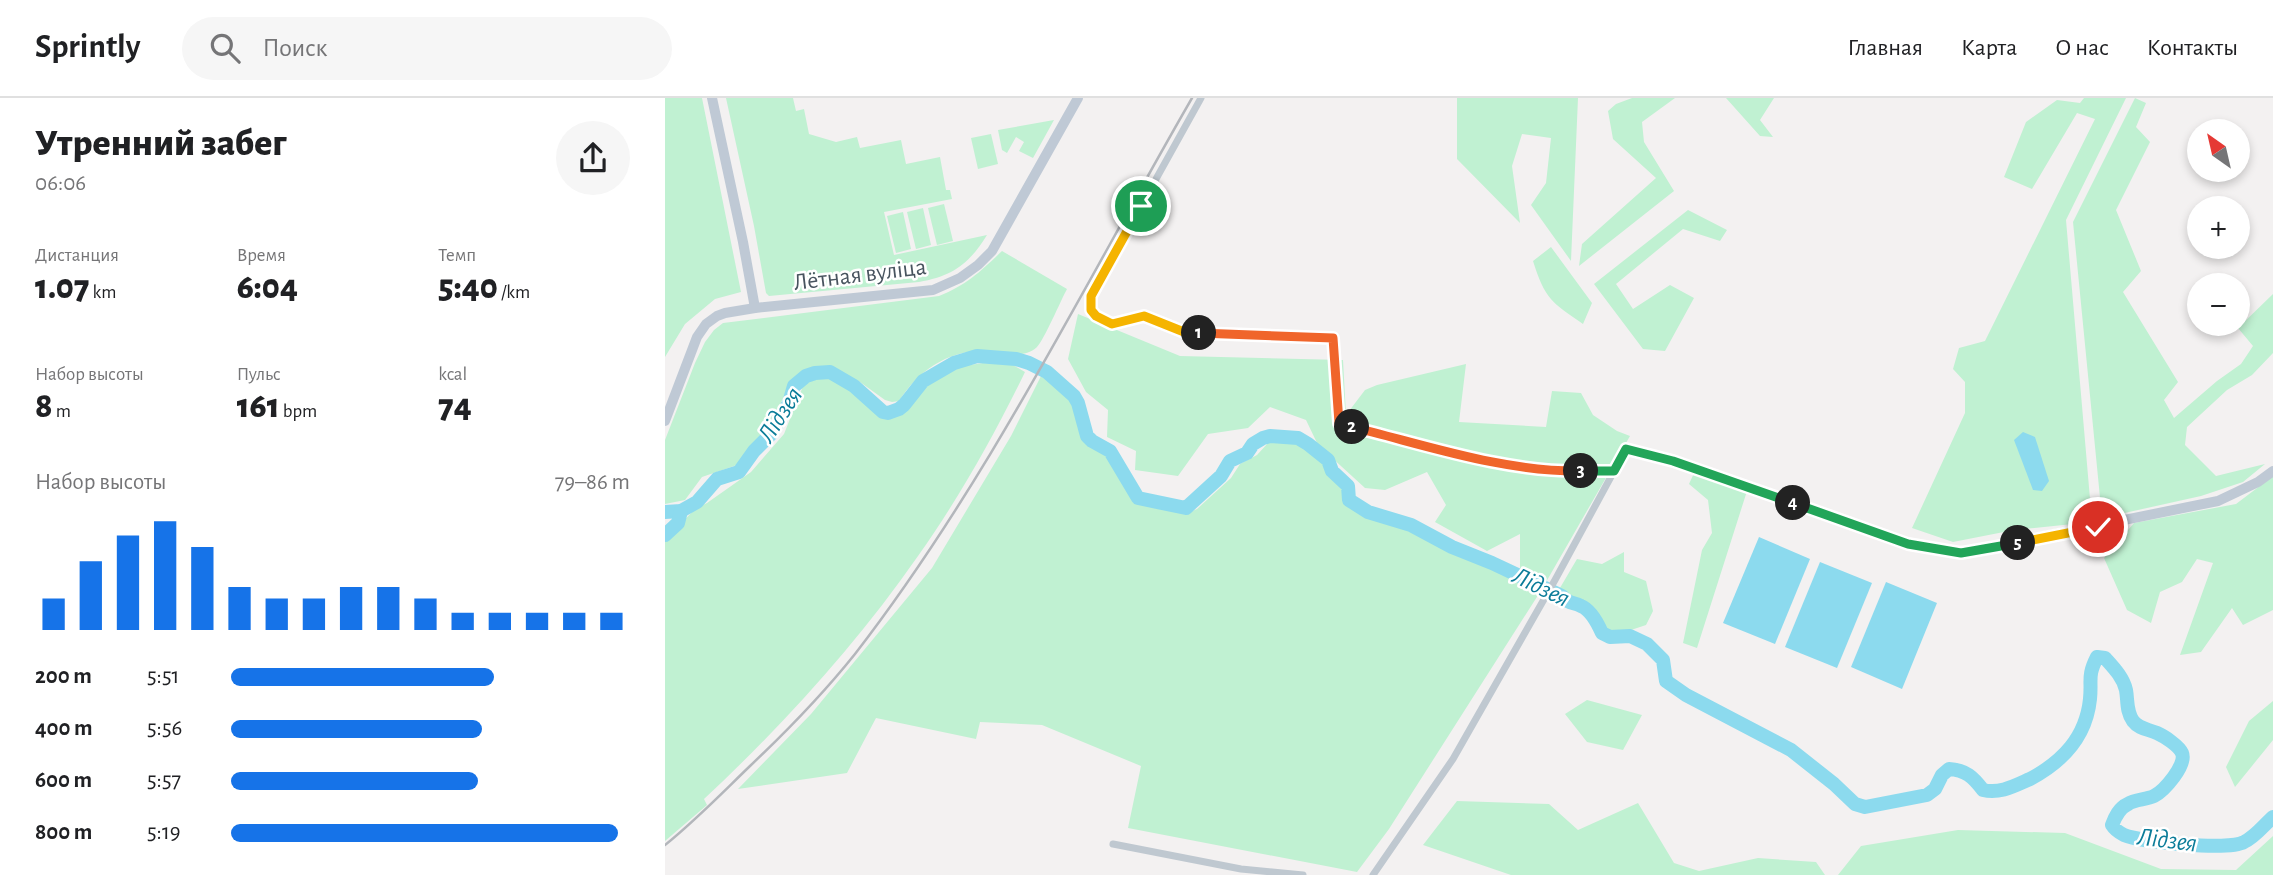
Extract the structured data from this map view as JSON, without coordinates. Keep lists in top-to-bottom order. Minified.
{"streets":{"street":["Лётная вуліца"]},"water":["Лідзея"],"north":"top left","page":{"header":"Sprintly","search":"Поиск","nav":["Главная","Карта","О нас","Контакты"],"heading":["Утренний забег","06:06"],"map_buttons":["+","−"],"stats":[["Дистанция","1.07 km"],["Время","6:04"],["Темп","5:40 /km"],["Набор высоты","8 m"],["Пульс","161 bpm"],["kcal","74"]],"pins":["1","2","3","4","5"],"chart":["Набор высоты","79–86 m"],"list":[{"name":"200 m","note":"5:51"},{"name":"400 m","note":"5:56"},{"name":"600 m","note":"5:57"},{"name":"800 m","note":"5:19"}]}}
